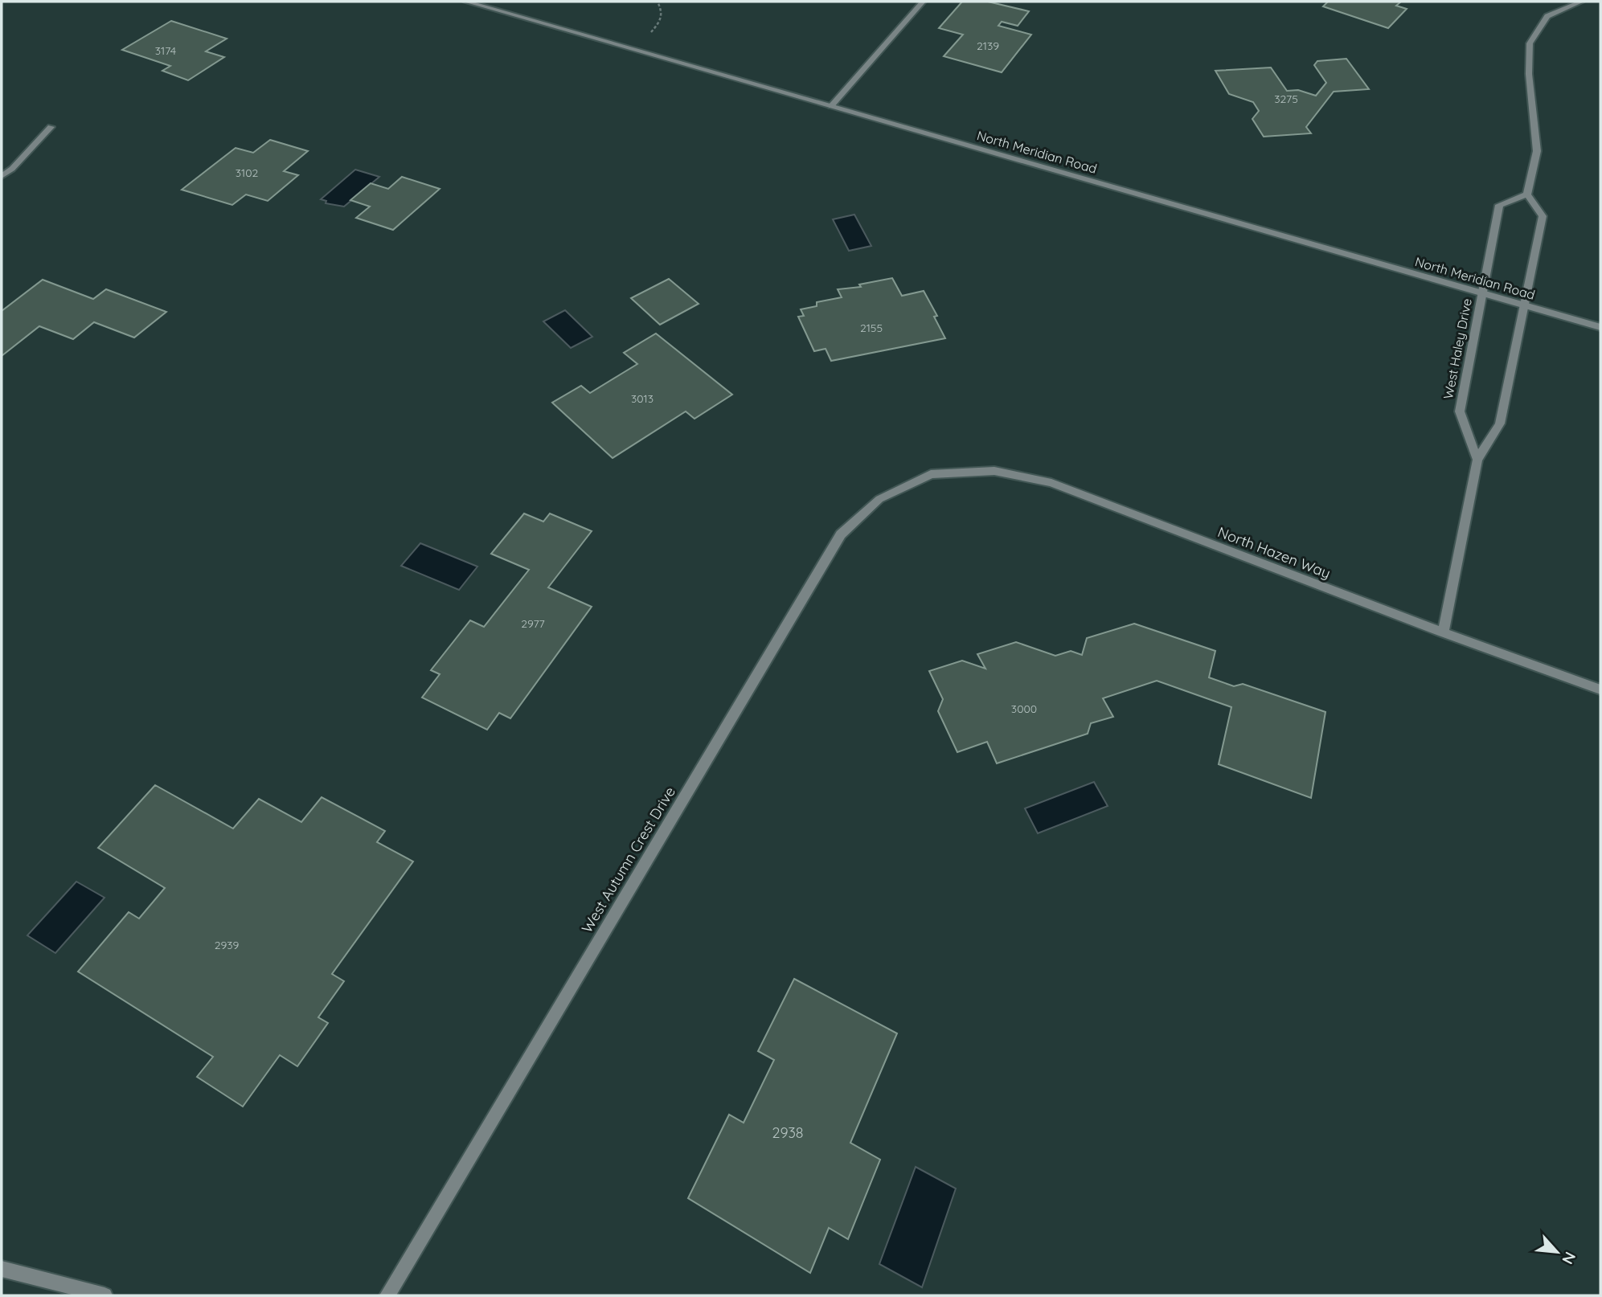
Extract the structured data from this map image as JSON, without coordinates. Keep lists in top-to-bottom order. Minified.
{"streets":{"street":["North Meridian Road","West Haley Drive","North Hazen Way","West Autumn Crest Drive"]},"crossings":[["North Meridian Road","West Haley Drive"],["North Hazen Way","West Autumn Crest Drive"]],"house_numbers":["2139","3174","3275","3102","2155","3013","2977","3000","2939","2938"],"north":"bottom right"}
